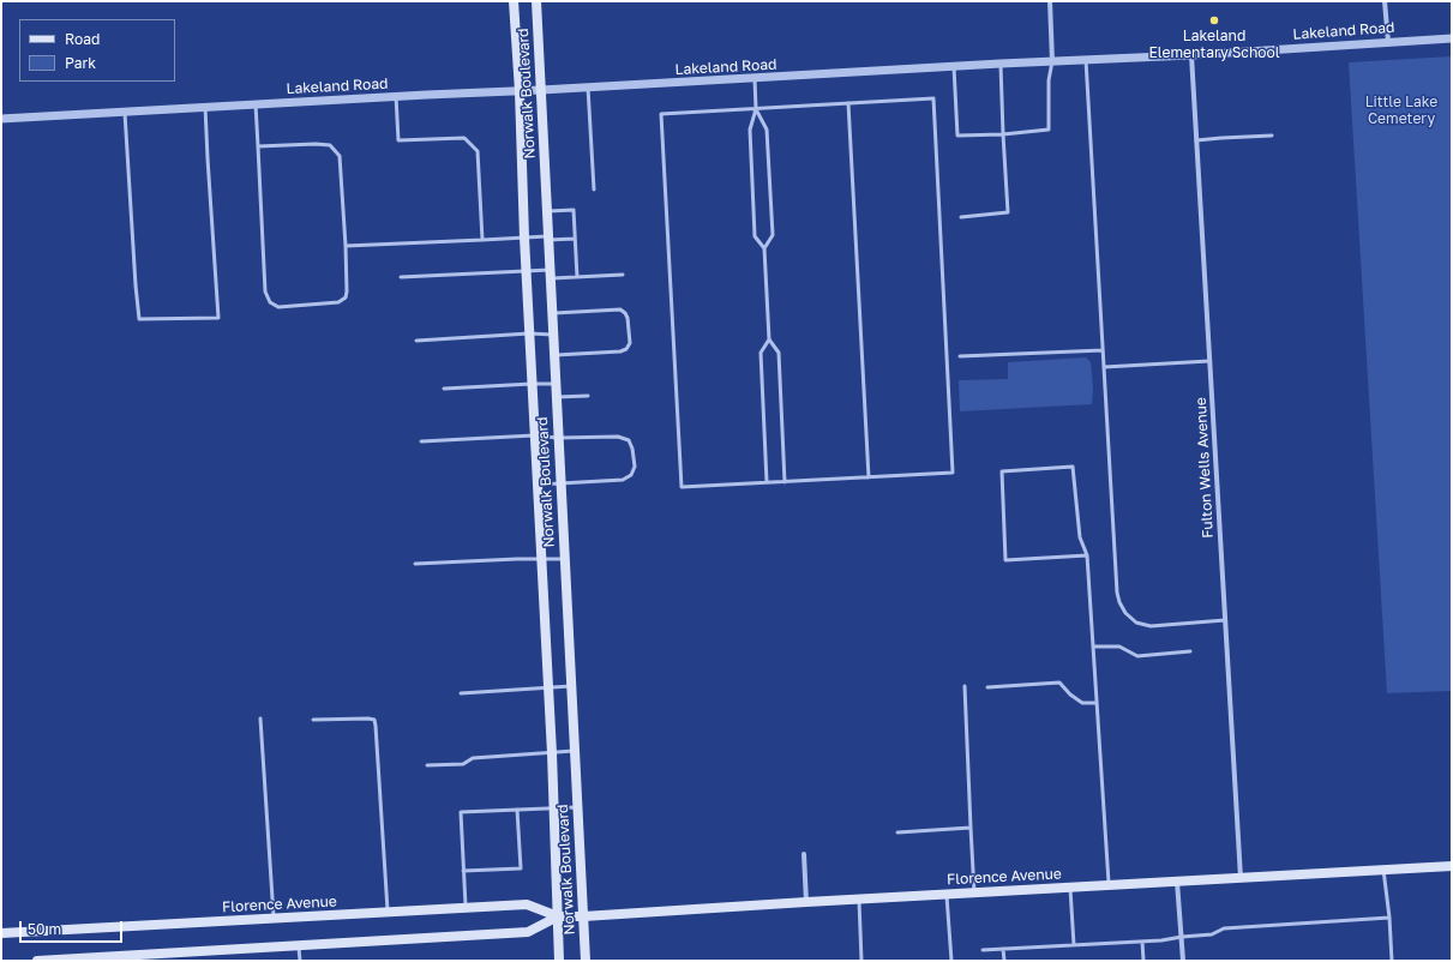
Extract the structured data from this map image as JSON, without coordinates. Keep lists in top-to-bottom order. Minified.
{"streets":{"main road":["Norwalk Boulevard","Florence Avenue"],"street":["Lakeland Road","Fulton Wells Avenue"]},"crossings":[["Lakeland Road","Norwalk Boulevard"],["Lakeland Road","Fulton Wells Avenue"],["Norwalk Boulevard","Florence Avenue"],["Fulton Wells Avenue","Florence Avenue"]],"parks":["Little Lake Cemetery"],"places":["Lakeland Elementary School"],"legend":["Road","Park"],"scale_bar":"50 m"}
